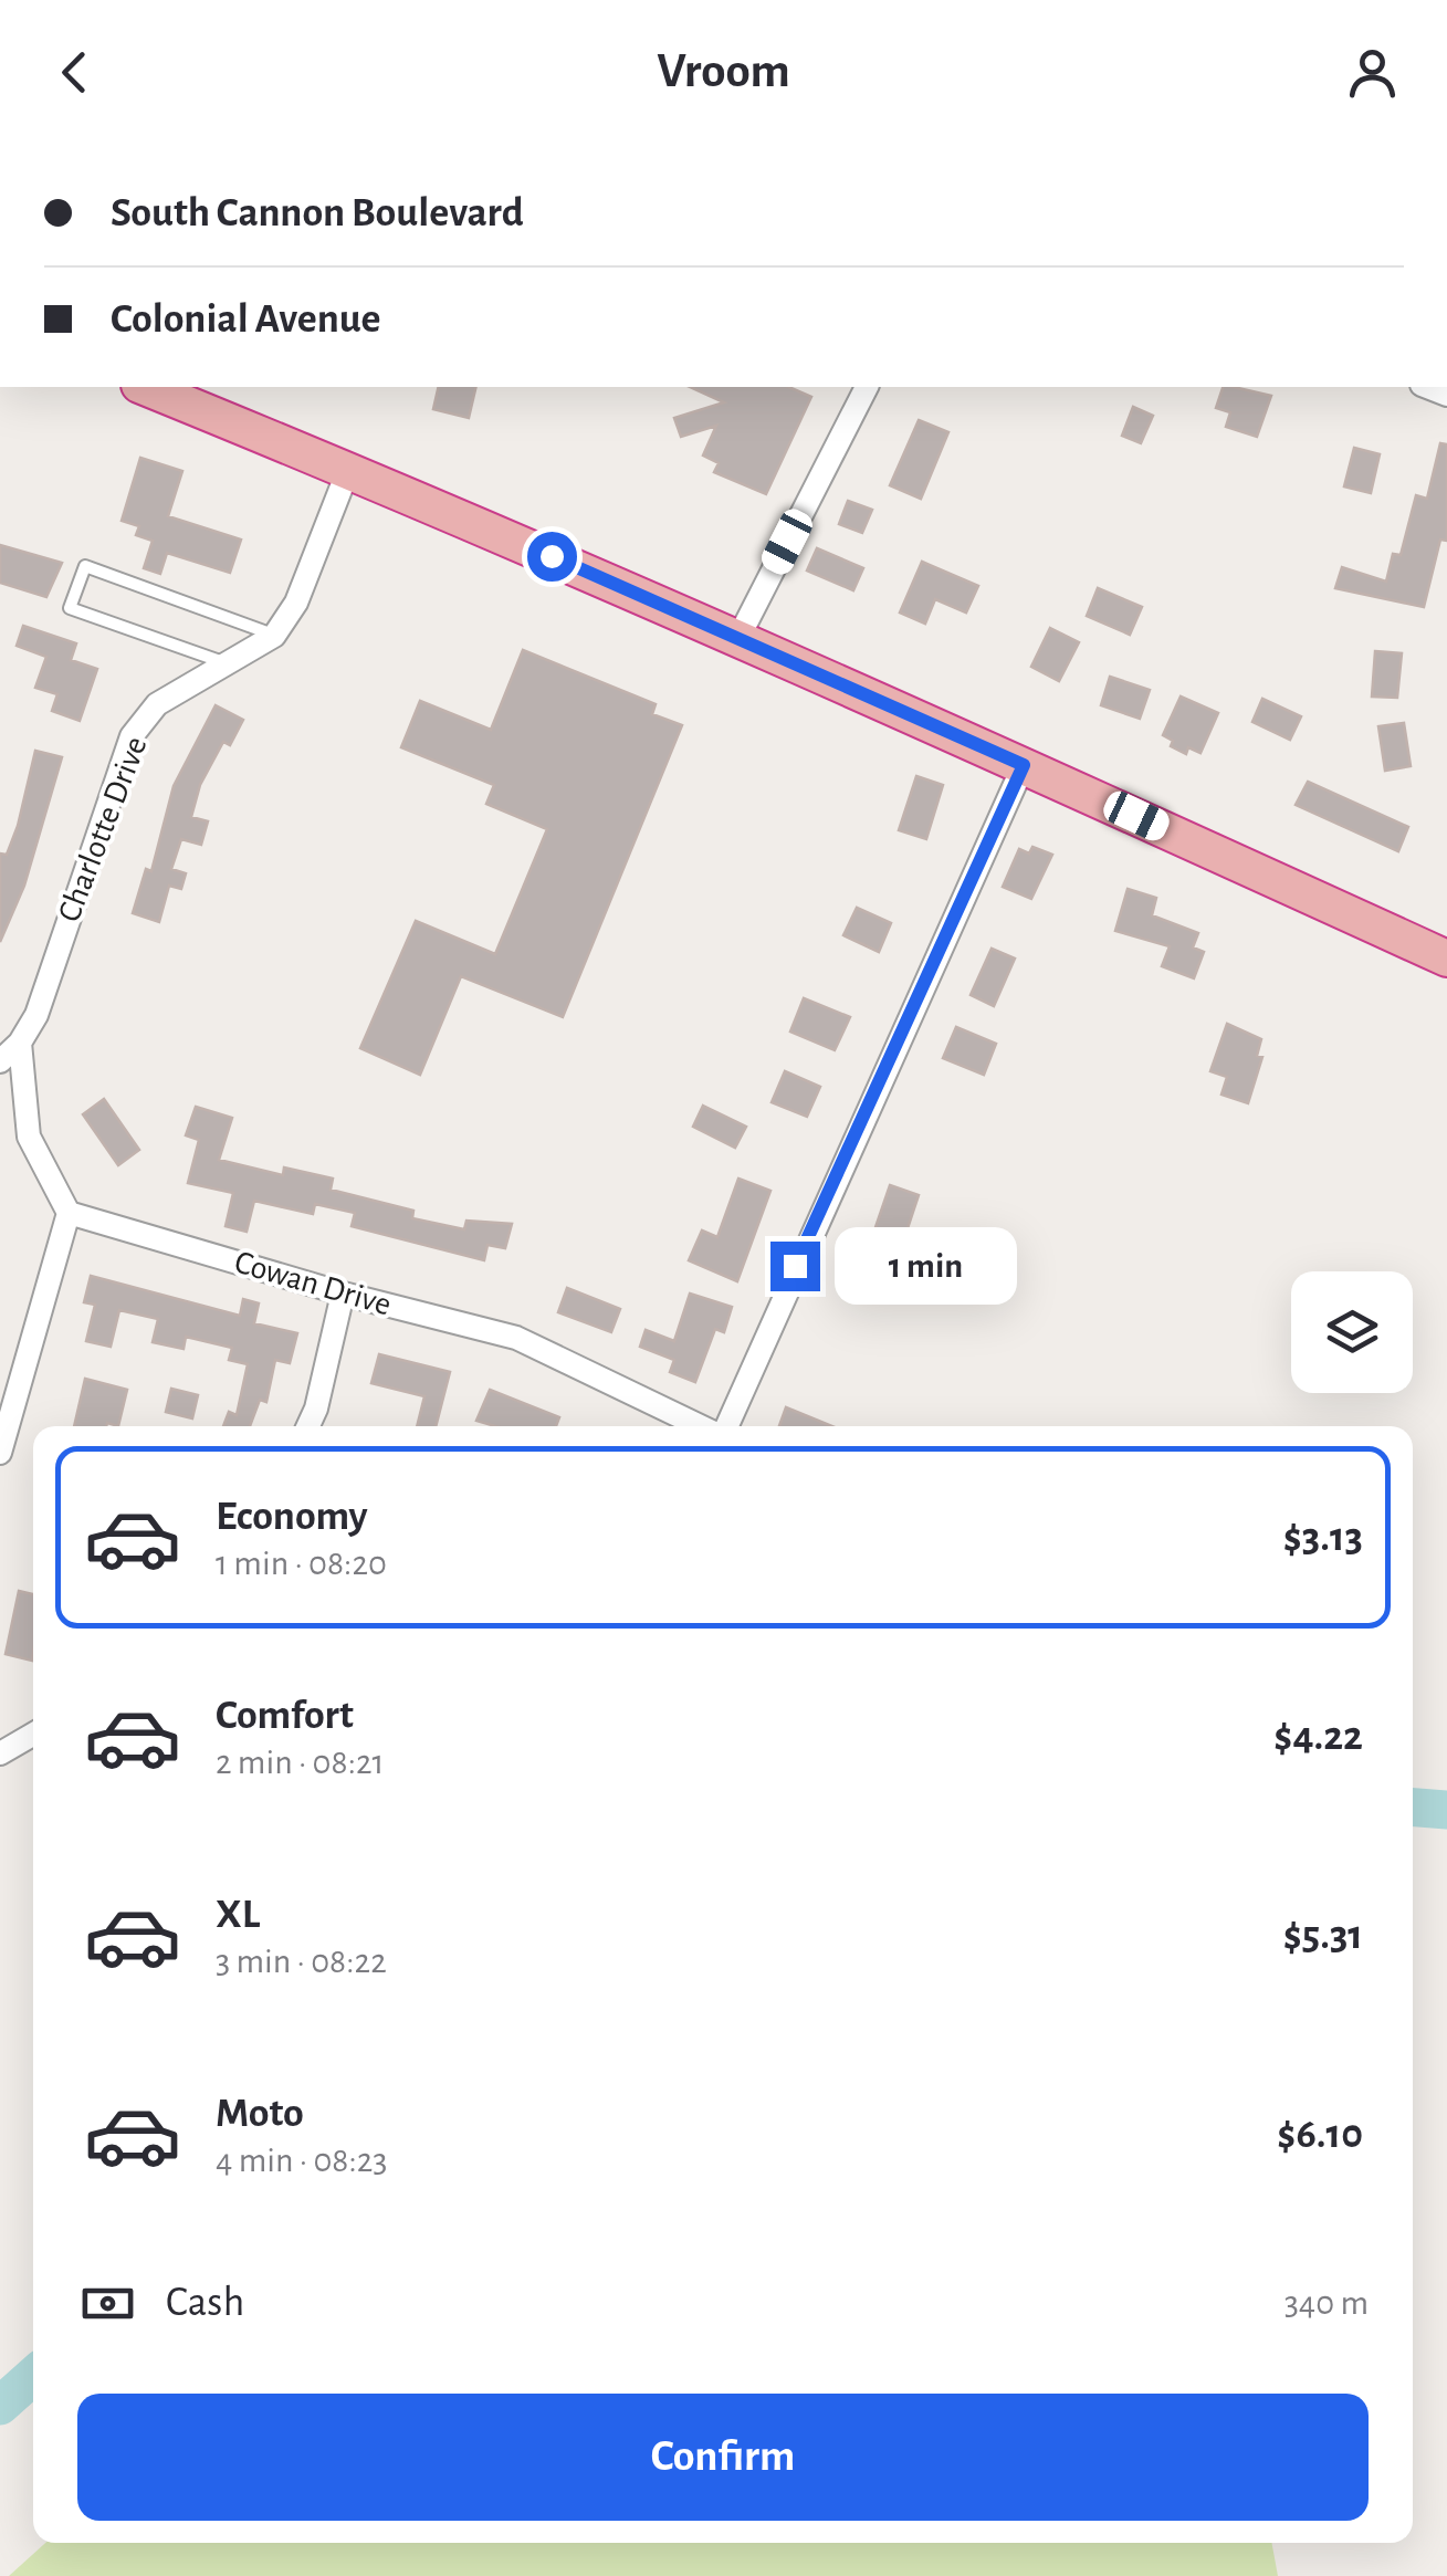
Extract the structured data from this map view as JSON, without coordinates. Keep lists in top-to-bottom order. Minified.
{"streets":{"street":["Charlotte Drive","Cowan Drive"]},"page":{"header":"Vroom","banner":["South Cannon Boulevard","Colonial Avenue"],"bubble":"1 min","list":[{"name":"Economy","note":"1 min · 08:20","value":"$3.13"},{"name":"Comfort","note":"2 min · 08:21","value":"$4.22"},{"name":"XL","note":"3 min · 08:22","value":"$5.31"},{"name":"Moto","note":"4 min · 08:23","value":"$6.10"}],"pay":["Cash","340 m"],"buttons":"Confirm"}}
